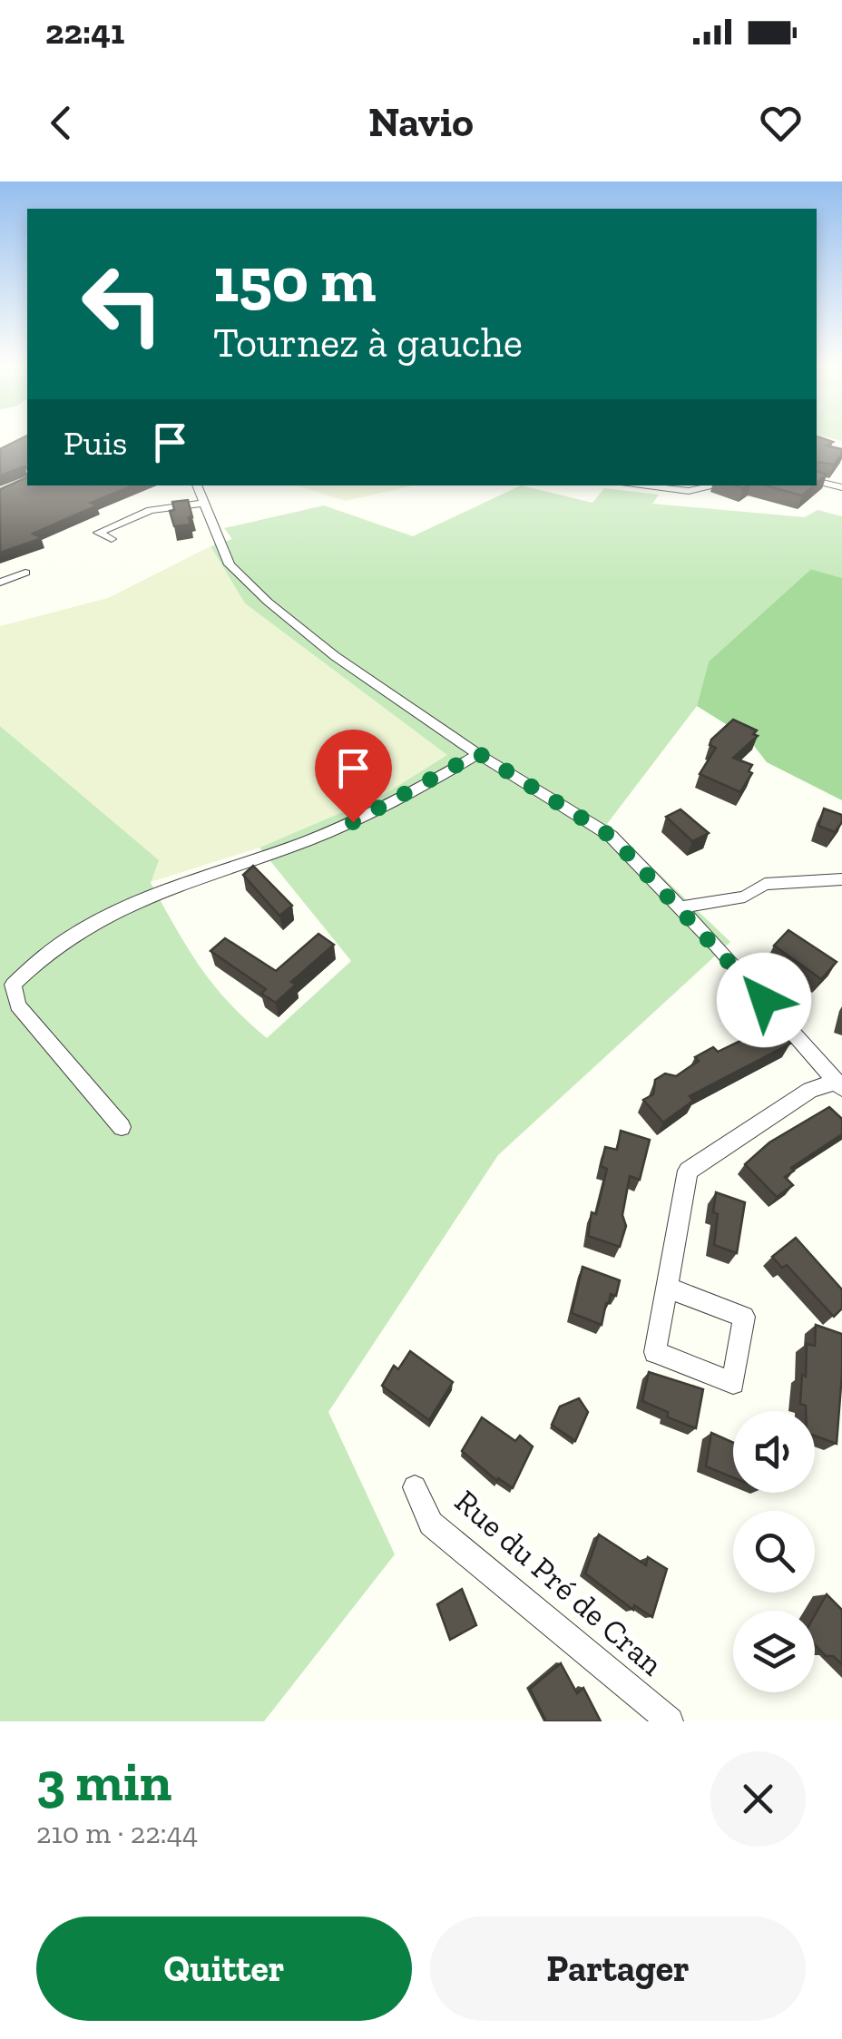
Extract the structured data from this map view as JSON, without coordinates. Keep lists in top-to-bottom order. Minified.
{"streets":{"street":["Rue du Pré de Cran"]},"page":{"status":"22:41","header":"Navio","turn":["150 m","Tournez à gauche"],"then":"Puis","heading":["3 min","210 m · 22:44"],"buttons":["Quitter","Partager"]}}
